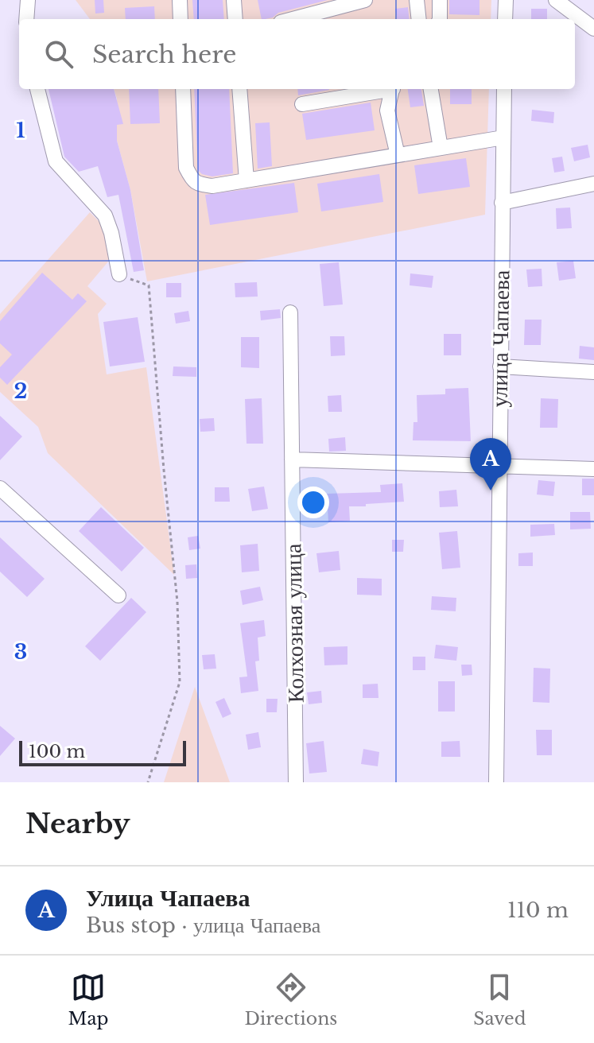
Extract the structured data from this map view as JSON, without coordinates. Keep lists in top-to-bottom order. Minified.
{"streets":{"street":["улица Чапаева","Колхозная улица"]},"scale_bar":"100 m","page":{"search":"Search here","pins":"A","scale":"100 m","heading":"Nearby","list":[{"mark":"A","name":"Улица Чапаева","note":"Bus stop · улица Чапаева","value":"110 m"}],"nav":["Map","Directions","Saved"]},"grid":{"rows":["1","2","3"]}}
